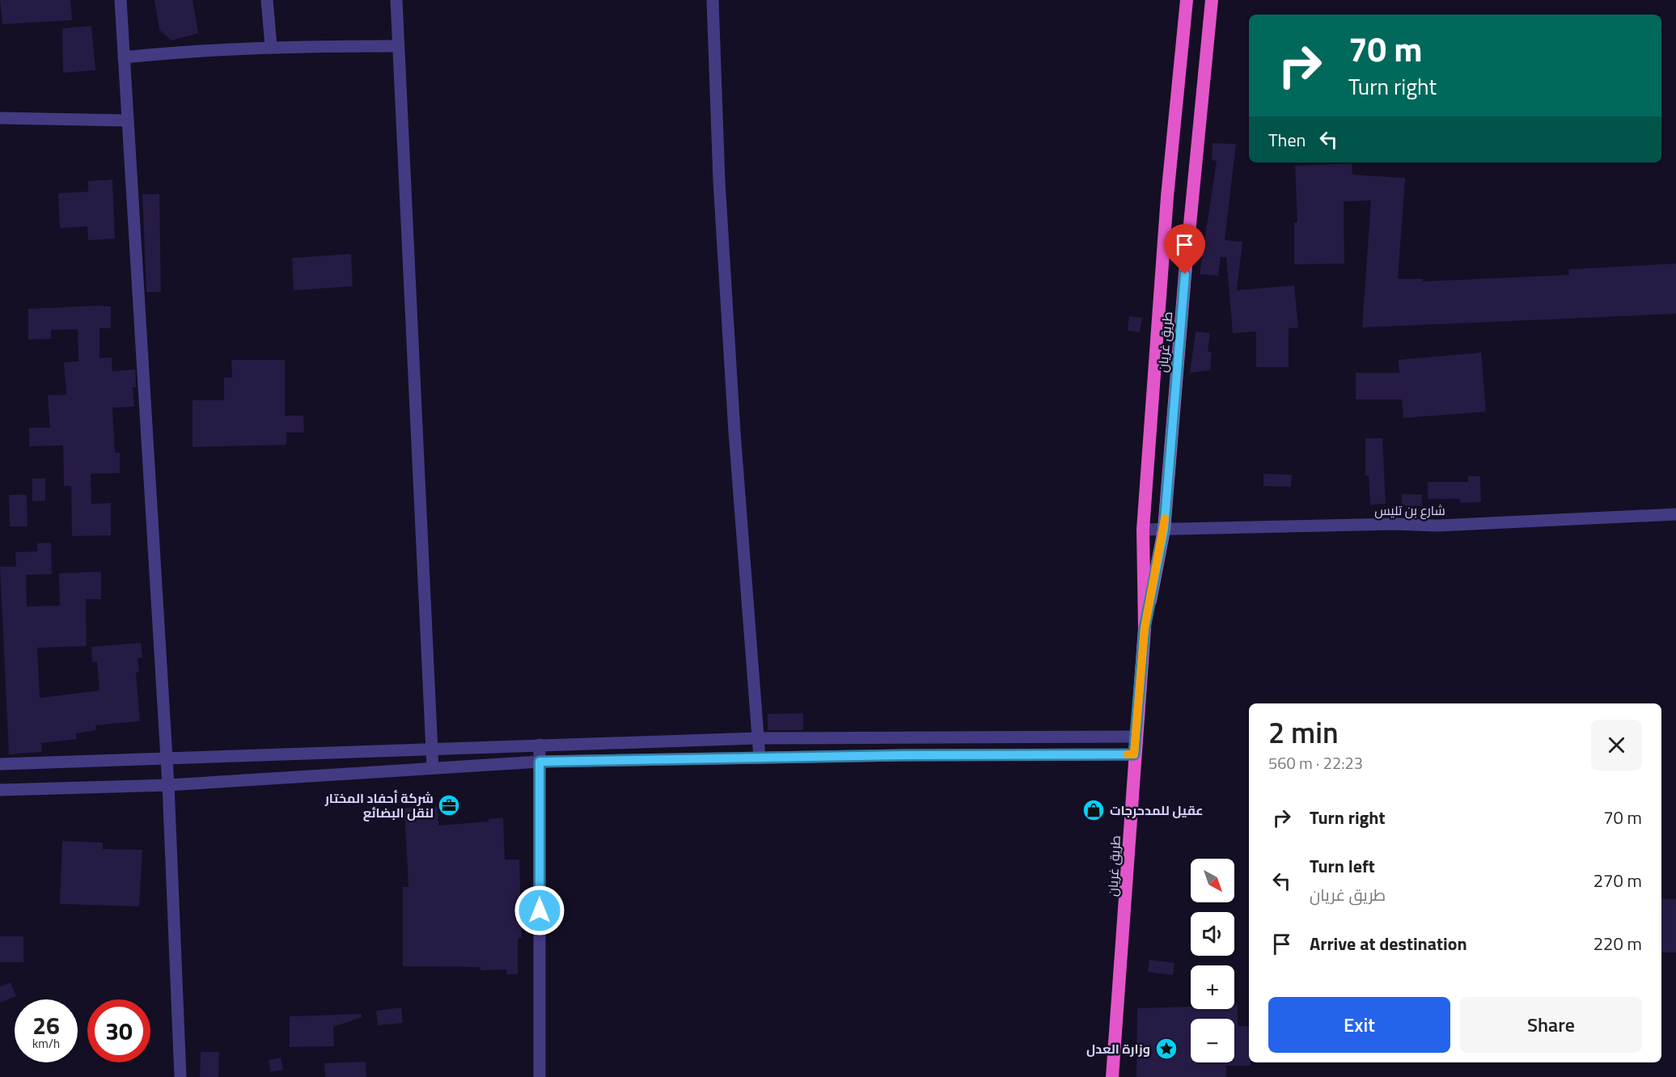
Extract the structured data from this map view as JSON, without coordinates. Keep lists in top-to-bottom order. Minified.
{"streets":{"highway":["طريق غريان"],"street":["شارع بن تليس"]},"crossings":[["طريق غريان","شارع بن تليس"]],"places":{"office":["شركة أحفاد المختار لنقل البضائع"],"shop":["عقيل للمدحرجات"],"place":["وزارة العدل"]},"north":"bottom right","page":{"turn":["70 m","Turn right"],"then":"Then","heading":["2 min","560 m · 22:23"],"list":[{"name":"Turn right","value":"70 m"},{"name":"Turn left","note":"طريق غريان","value":"270 m"},{"name":"Arrive at destination","value":"220 m"}],"map_buttons":["+","−"],"buttons":["Exit","Share"],"speed":"26 km/h","limit":"30"}}
